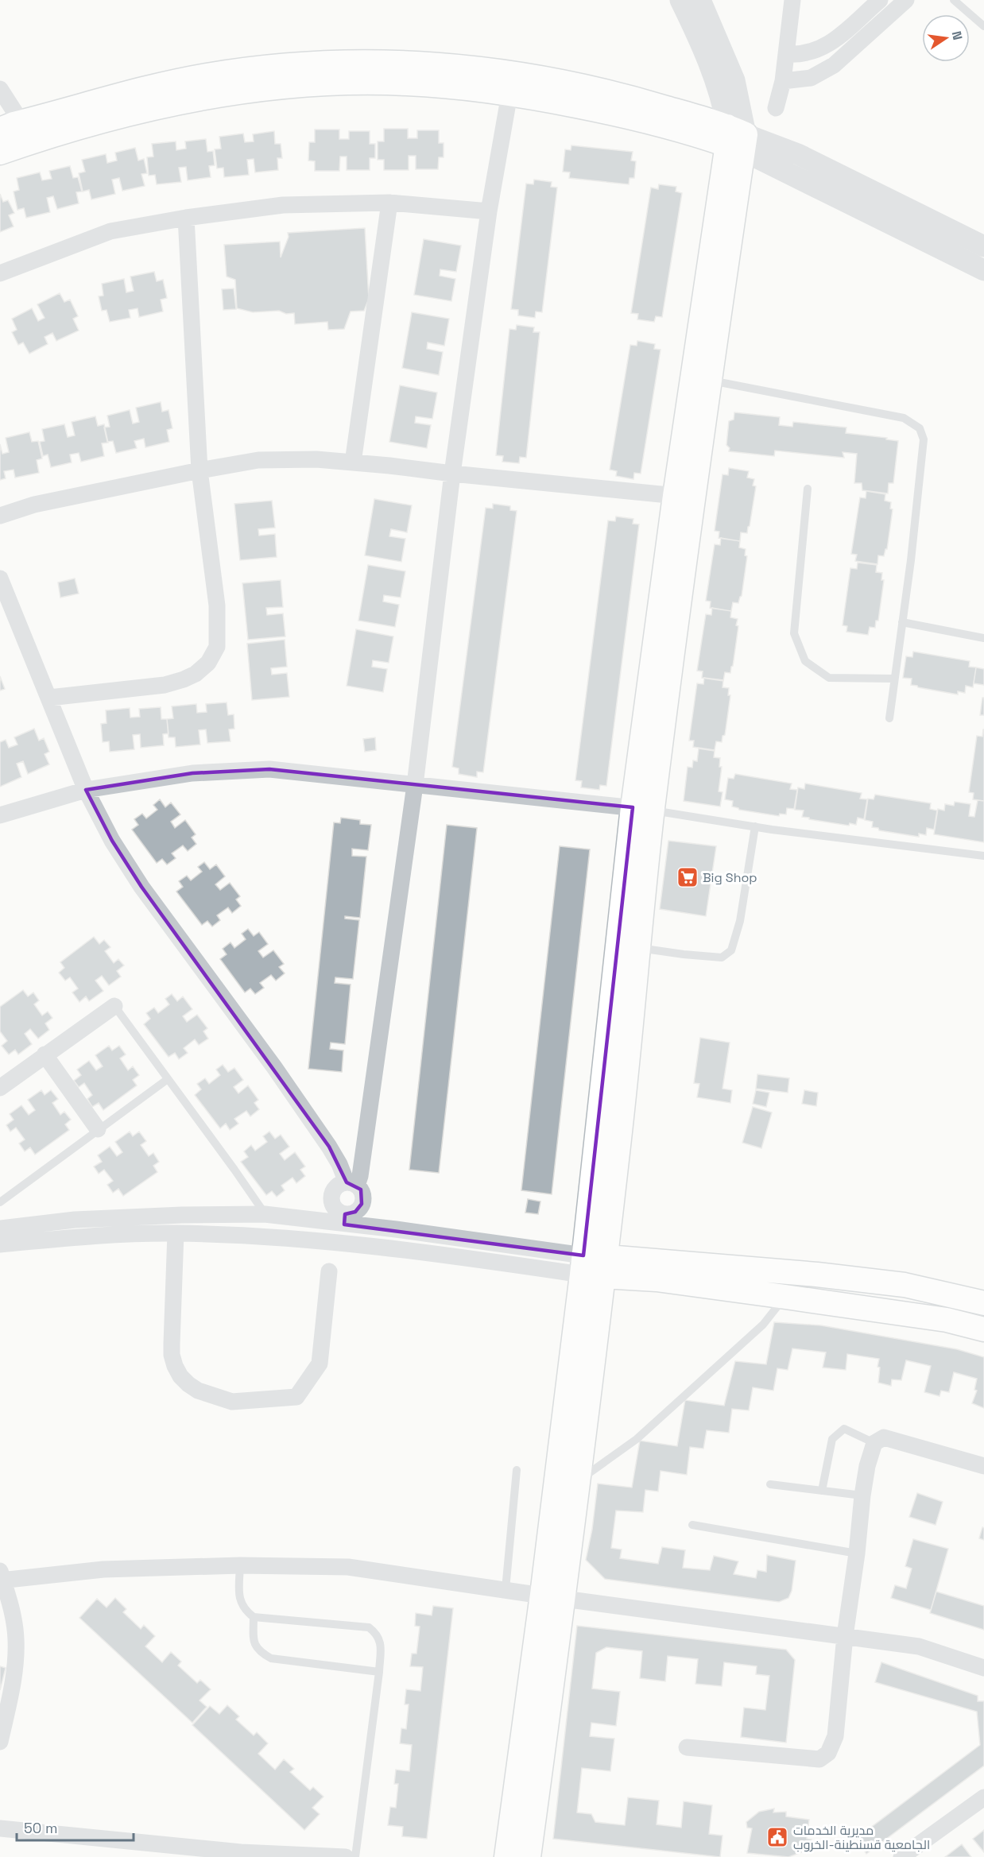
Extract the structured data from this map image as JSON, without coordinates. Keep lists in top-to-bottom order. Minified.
{"places":{"supermarket":["Big Shop"],"public building":["مديرية الخدمات الجامعية قسنطينة-الخروب"]},"scale_bar":"50 m","north":"right"}
